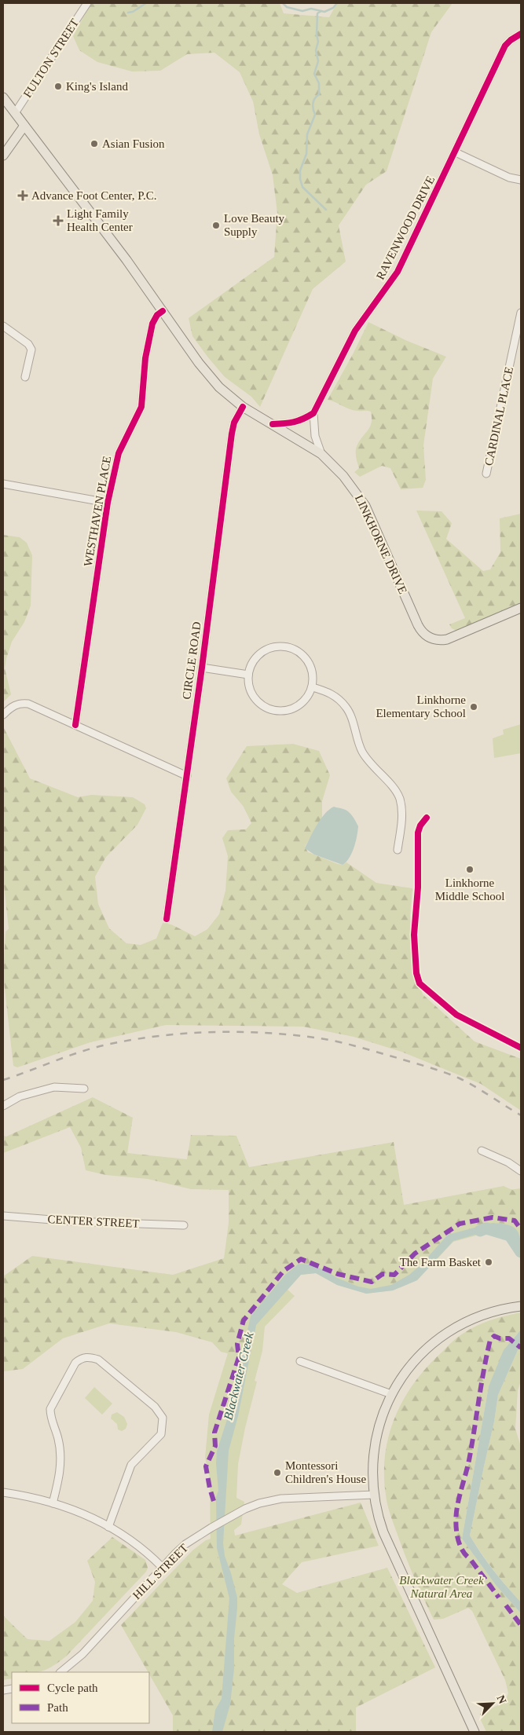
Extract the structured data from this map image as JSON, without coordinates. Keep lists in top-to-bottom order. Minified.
{"streets":{"main road":["LINKHORNE DRIVE"],"street":["FULTON STREET","RAVENWOOD DRIVE","CARDINAL PLACE","WESTHAVEN PLACE","CIRCLE ROAD","CENTER STREET","HILL STREET"]},"crossings":[["FULTON STREET","LINKHORNE DRIVE"],["WESTHAVEN PLACE","LINKHORNE DRIVE"],["LINKHORNE DRIVE","CIRCLE ROAD"]],"water":["Blackwater Creek"],"parks":["Blackwater Creek Natural Area"],"places":{"other":["King's Island","Asian Fusion","Love Beauty Supply","Linkhorne Elementary School","Linkhorne Middle School","The Farm Basket","Montessori Children's House"],"health":["Advance Foot Center, P.C.","Light Family Health Center"]},"legend":["Cycle path","Path"],"north":"top right"}
